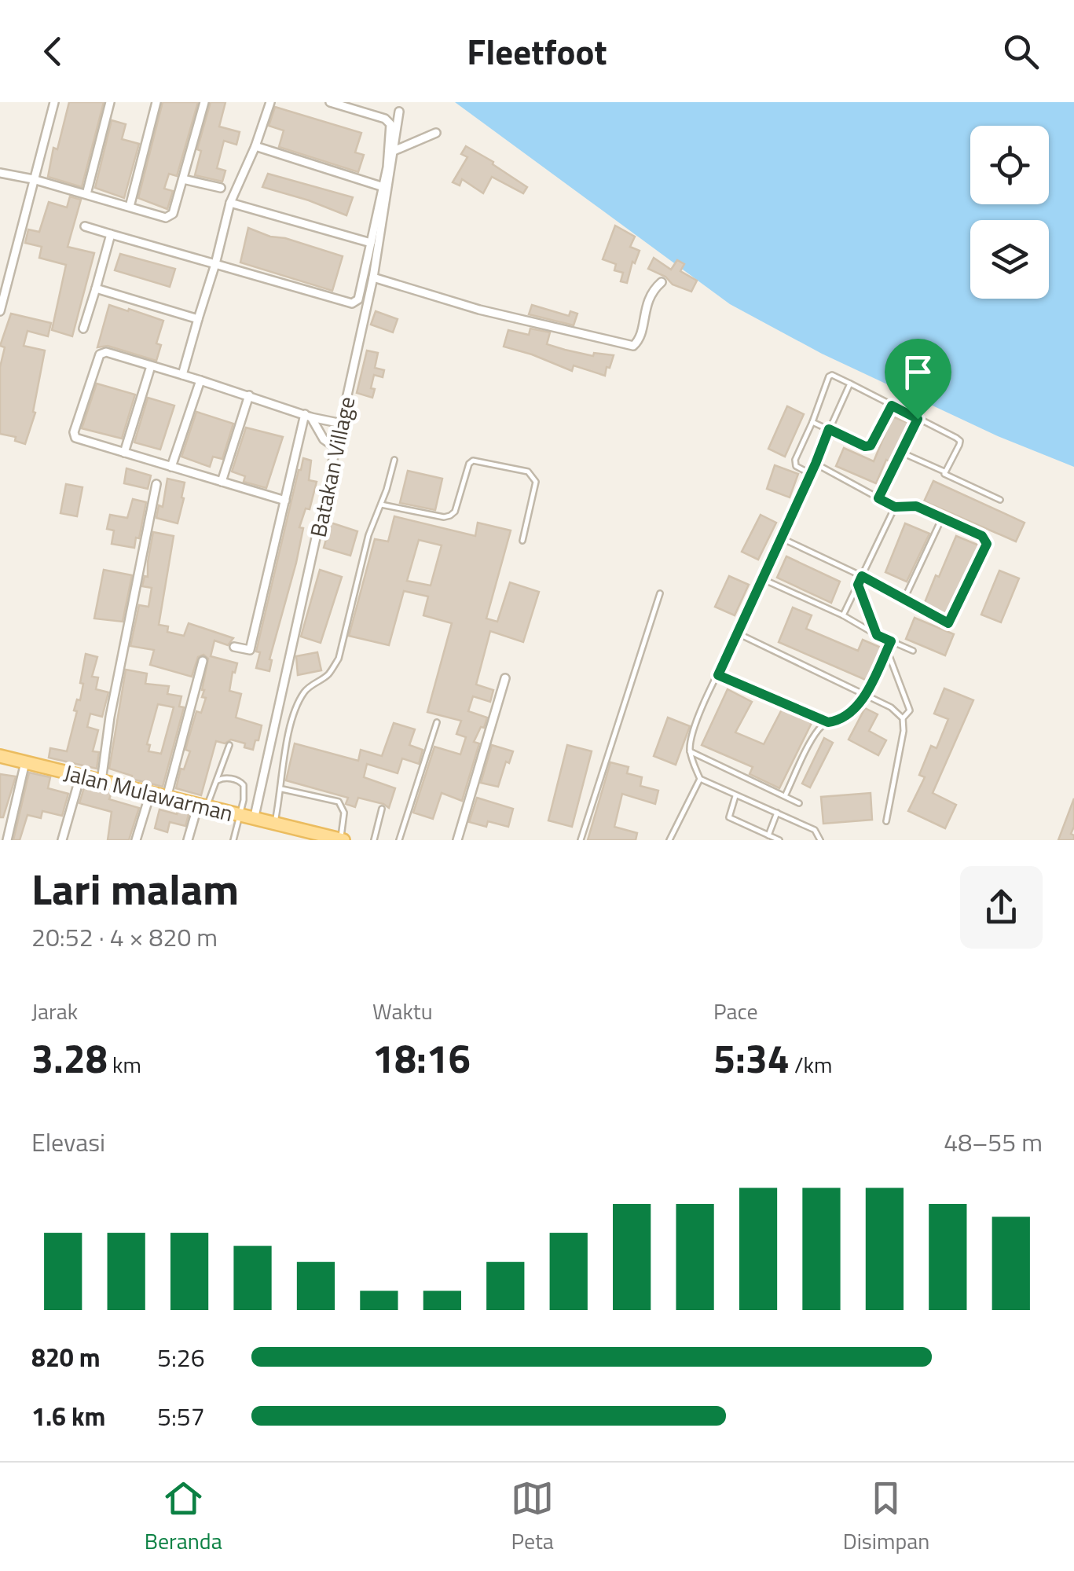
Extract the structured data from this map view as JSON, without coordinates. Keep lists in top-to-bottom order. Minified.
{"streets":{"main road":["Jalan Mulawarman"],"street":["Batakan Village"]},"crossings":[["Batakan Village","Jalan Mulawarman"]],"page":{"header":"Fleetfoot","heading":["Lari malam","20:52 · 4 × 820 m"],"stats":[["Jarak","3.28 km"],["Waktu","18:16"],["Pace","5:34 /km"]],"chart":["Elevasi","48–55 m"],"list":[{"name":"820 m","note":"5:26"},{"name":"1.6 km","note":"5:57"}],"tabs":["Beranda","Peta","Disimpan"]}}
